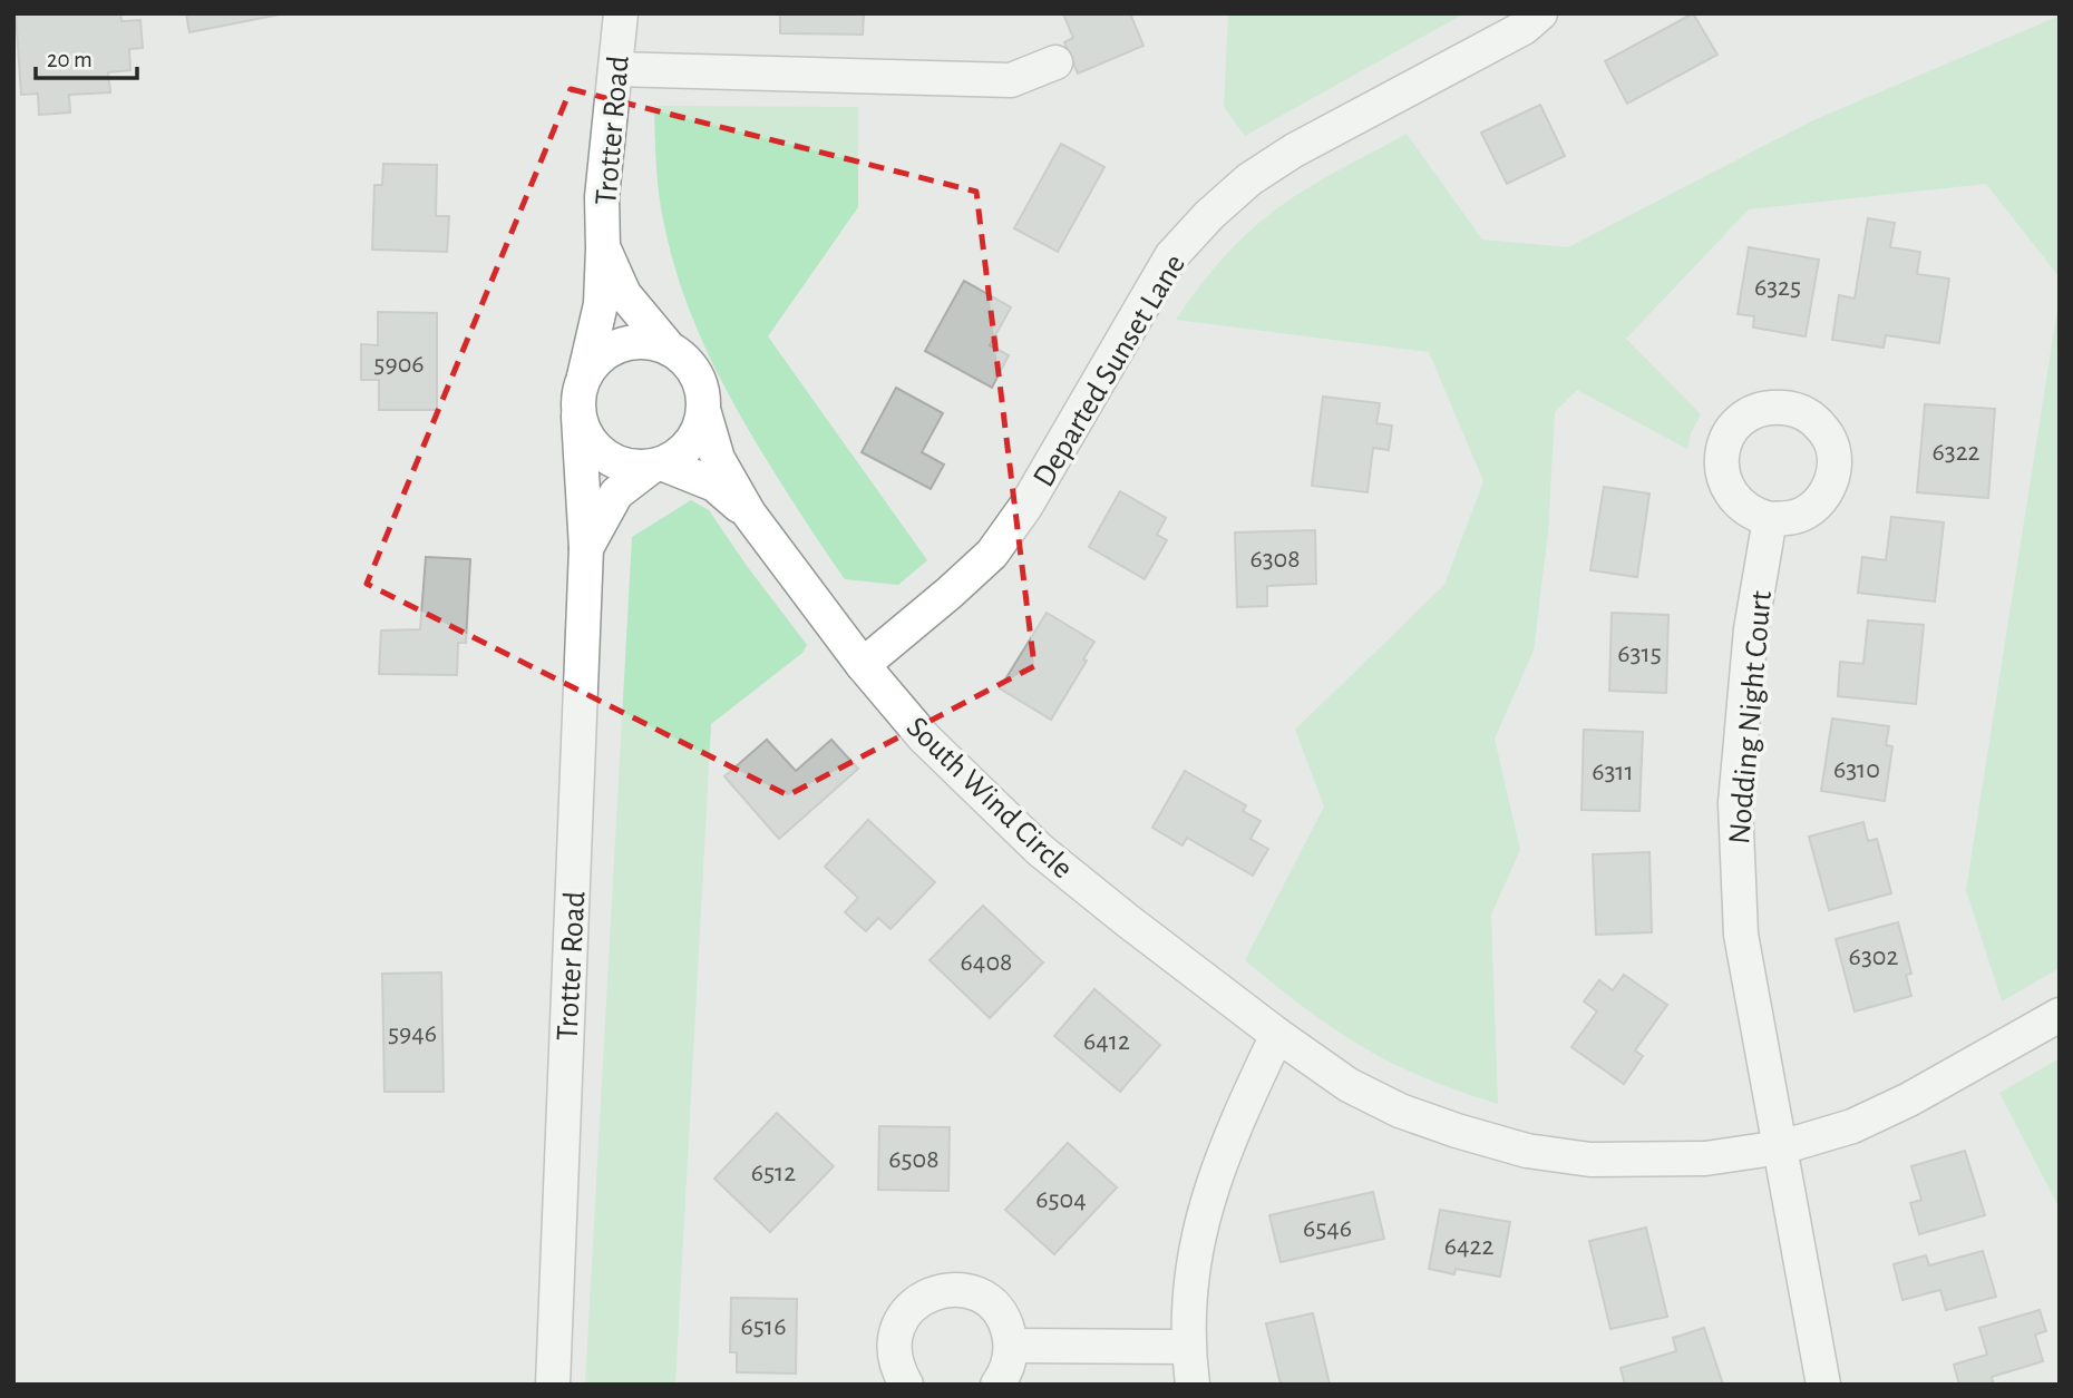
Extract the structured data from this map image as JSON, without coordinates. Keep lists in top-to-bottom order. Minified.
{"streets":{"street":["Trotter Road","Departed Sunset Lane","Nodding Night Court","South Wind Circle"]},"crossings":[["Trotter Road","South Wind Circle"],["Departed Sunset Lane","South Wind Circle"],["Nodding Night Court","South Wind Circle"]],"house_numbers":["6325","5906","6322","6308","6315","6310","6311","6302","6408","5946","6412","6508","6512","6504","6546","6422","6516"],"scale_bar":"20 m"}
